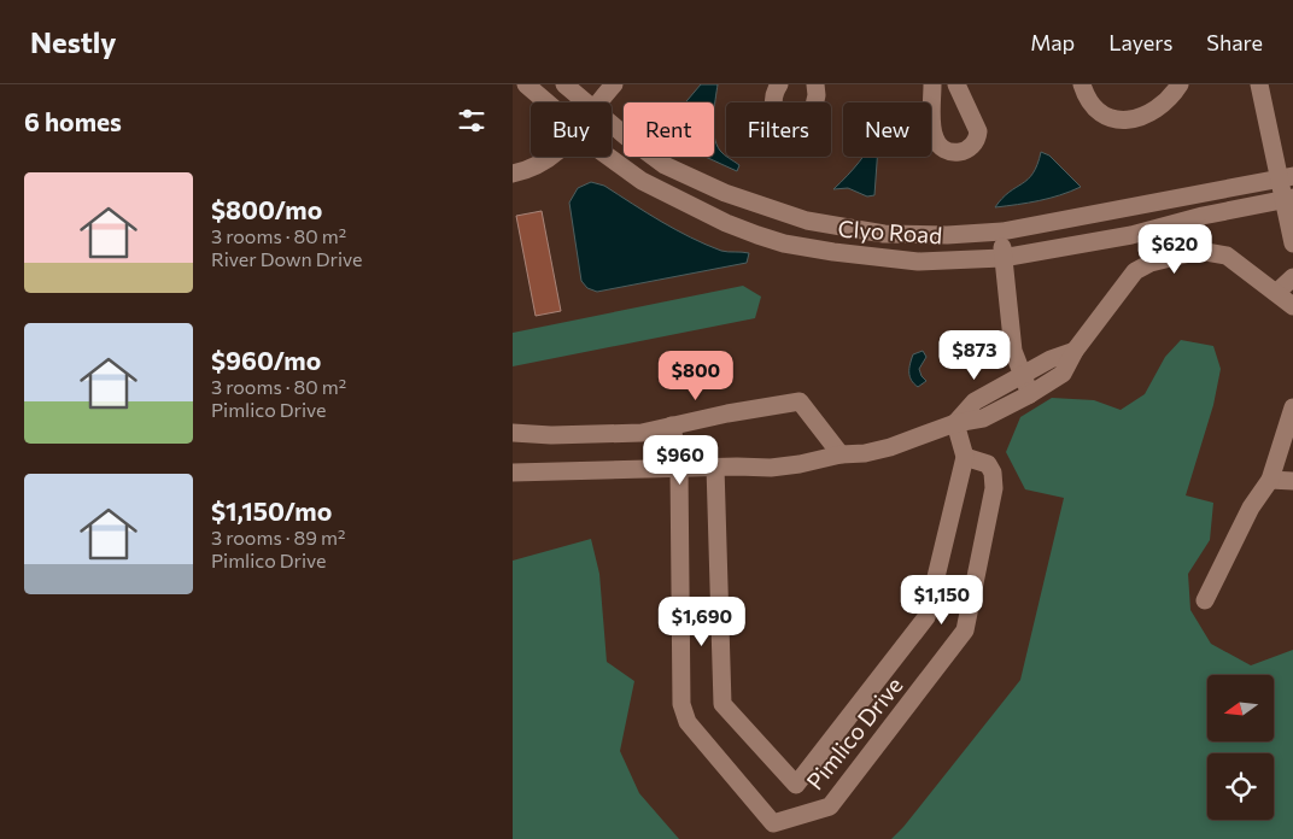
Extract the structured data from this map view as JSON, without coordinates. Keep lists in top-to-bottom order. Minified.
{"streets":{"street":["Clyo Road","Pimlico Drive"]},"north":"left","page":{"header":"Nestly","nav":["Map","Layers","Share"],"heading":"6 homes","chip":["Buy","Rent","Filters","New"],"list":[{"name":"$800/mo","note":"3 rooms · 80 m² · River Down Drive"},{"name":"$960/mo","note":"3 rooms · 80 m² · Pimlico Drive"},{"name":"$1,150/mo","note":"3 rooms · 89 m² · Pimlico Drive"}],"price":["$620","$873","$800","$960","$1,150","$1,690"]}}
